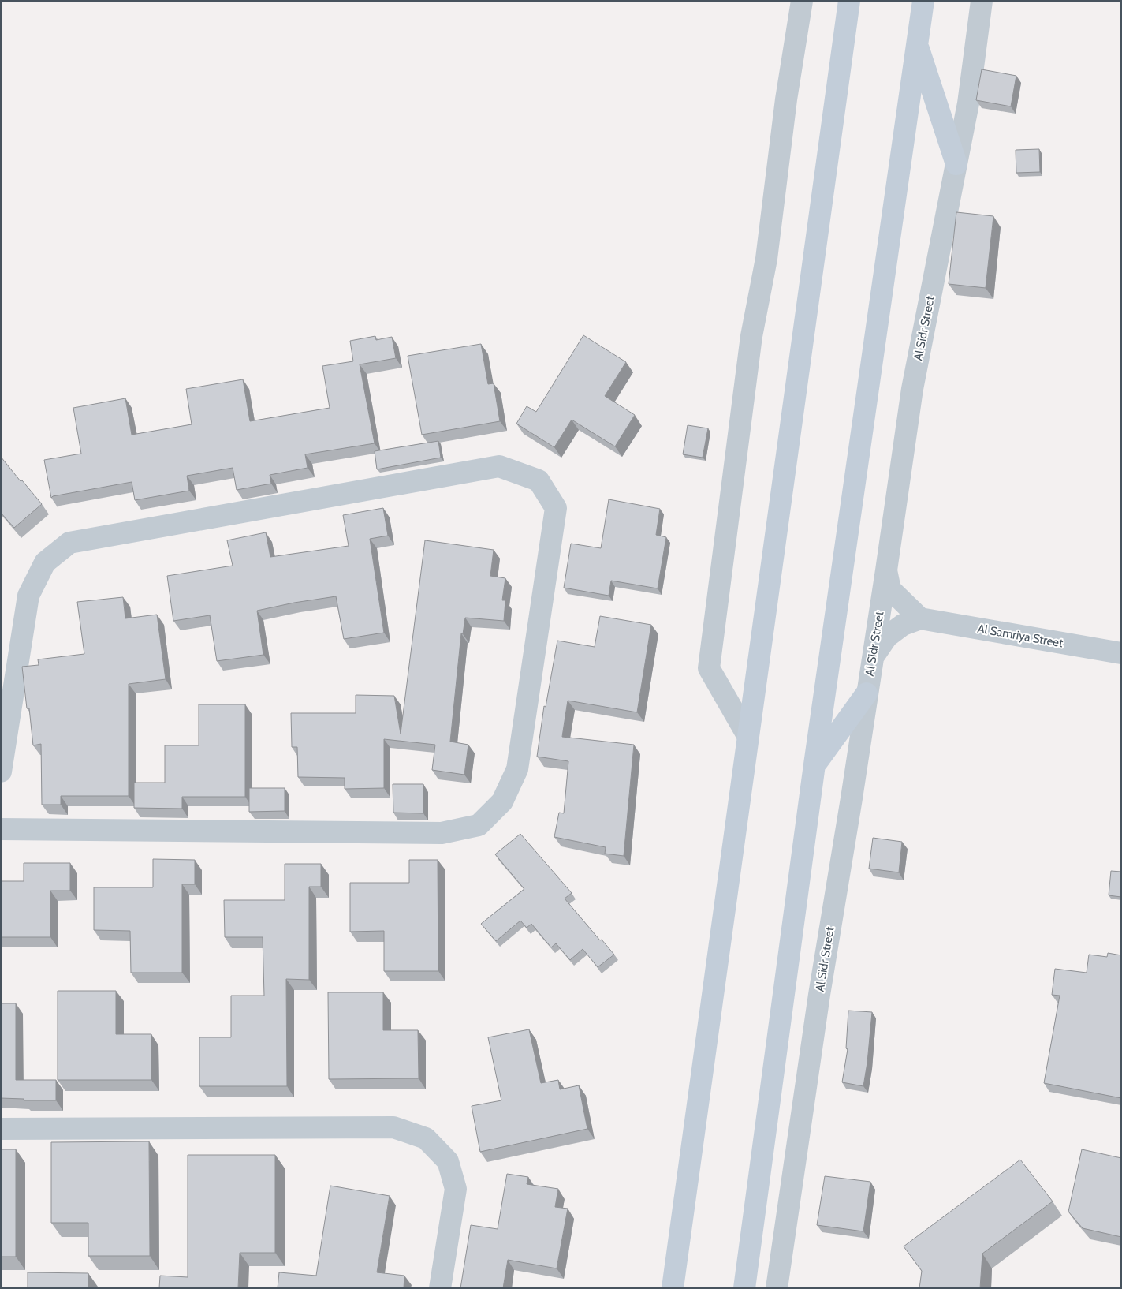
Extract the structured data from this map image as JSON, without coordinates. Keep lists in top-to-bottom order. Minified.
{"streets":{"street":["Al Sidr Street","Al Samriya Street"]}}
